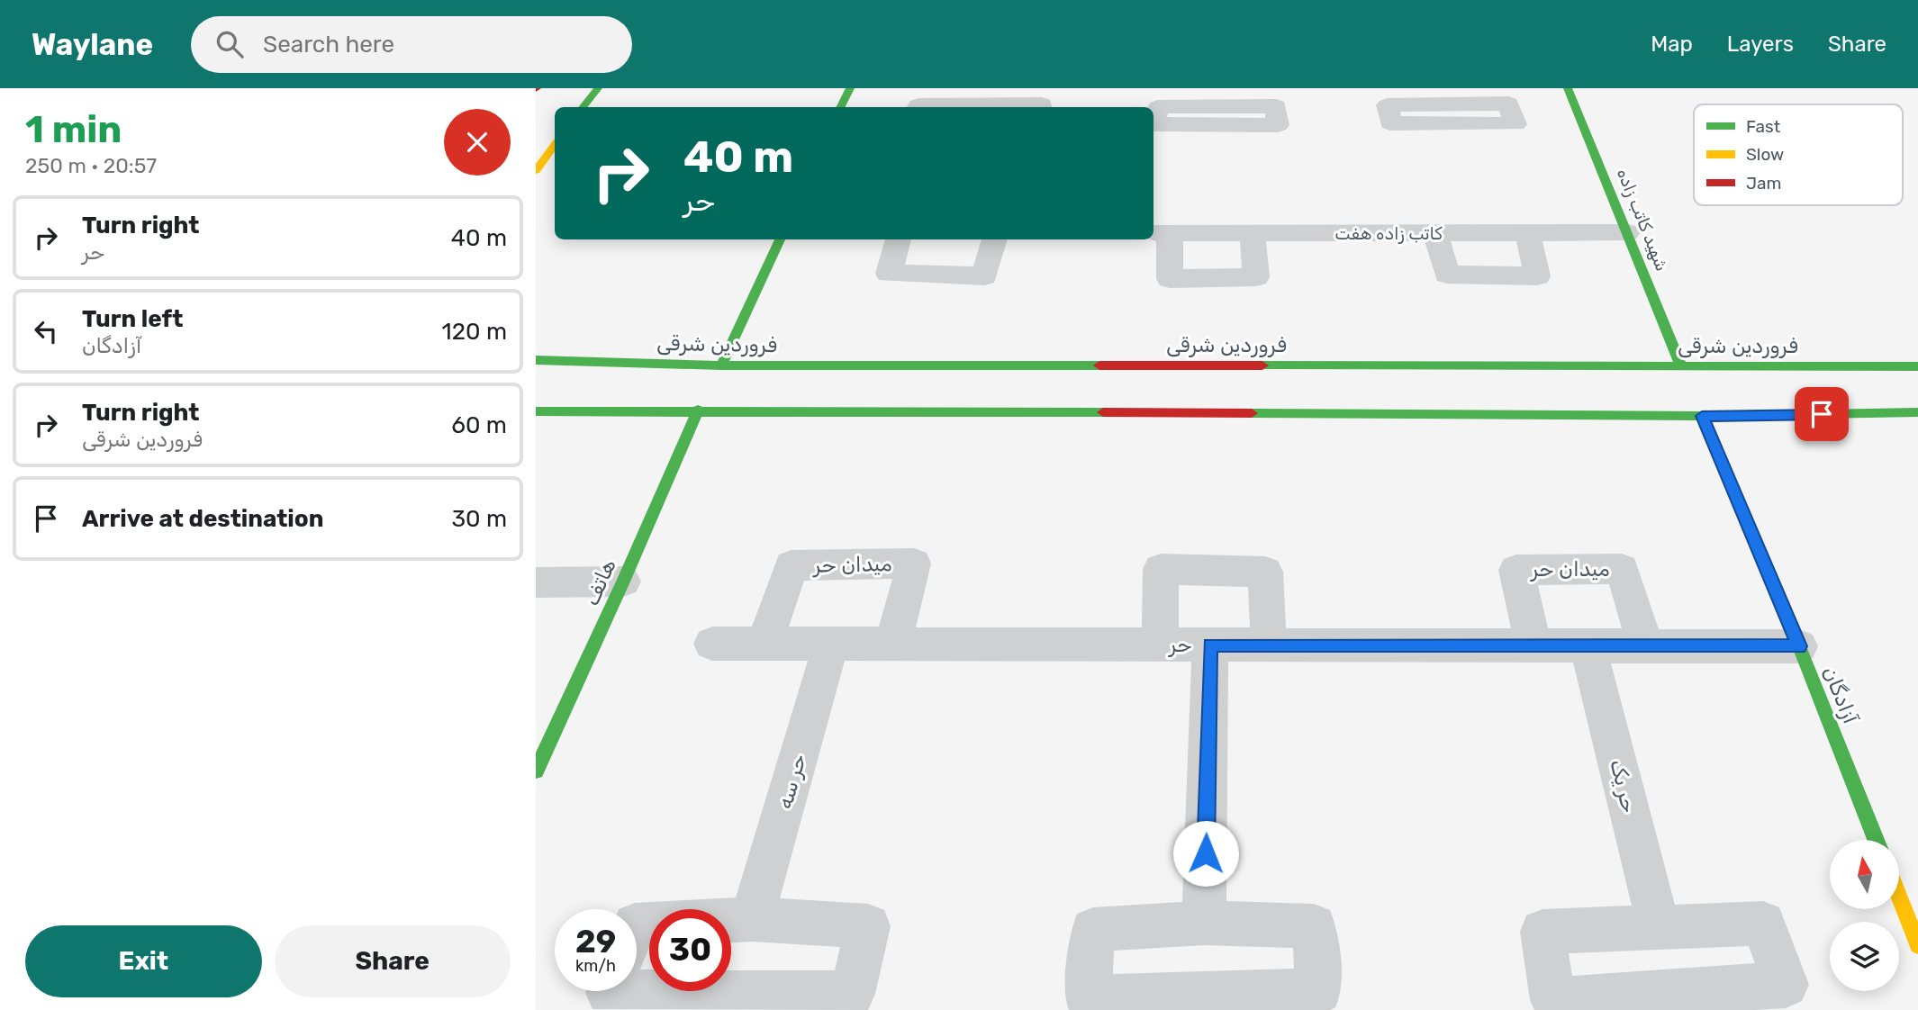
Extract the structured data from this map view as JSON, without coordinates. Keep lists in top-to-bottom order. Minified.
{"streets":{"main road":["شهید کاتب زاده","فروردین شرقی","هاتف","آزادگان"],"street":["کاتب زاده هفت","میدان حر","حر","حر سه","حر یک"]},"crossings":[["شهید کاتب زاده","کاتب زاده هفت"],["شهید کاتب زاده","فروردین شرقی"],["میدان حر","حر"],["حر","آزادگان"],["حر","حر سه"],["حر","حر یک"]],"legend":["Fast","Slow","Jam"],"north":"top","page":{"header":"Waylane","search":"Search here","nav":["Map","Layers","Share"],"heading":["1 min","250 m · 20:57"],"turn":["40 m","حر"],"list":[{"name":"Turn right","note":"حر","value":"40 m"},{"name":"Turn left","note":"آزادگان","value":"120 m"},{"name":"Turn right","note":"فروردین شرقی","value":"60 m"},{"name":"Arrive at destination","value":"30 m"}],"speed":"29 km/h","limit":"30","buttons":["Exit","Share"]}}
